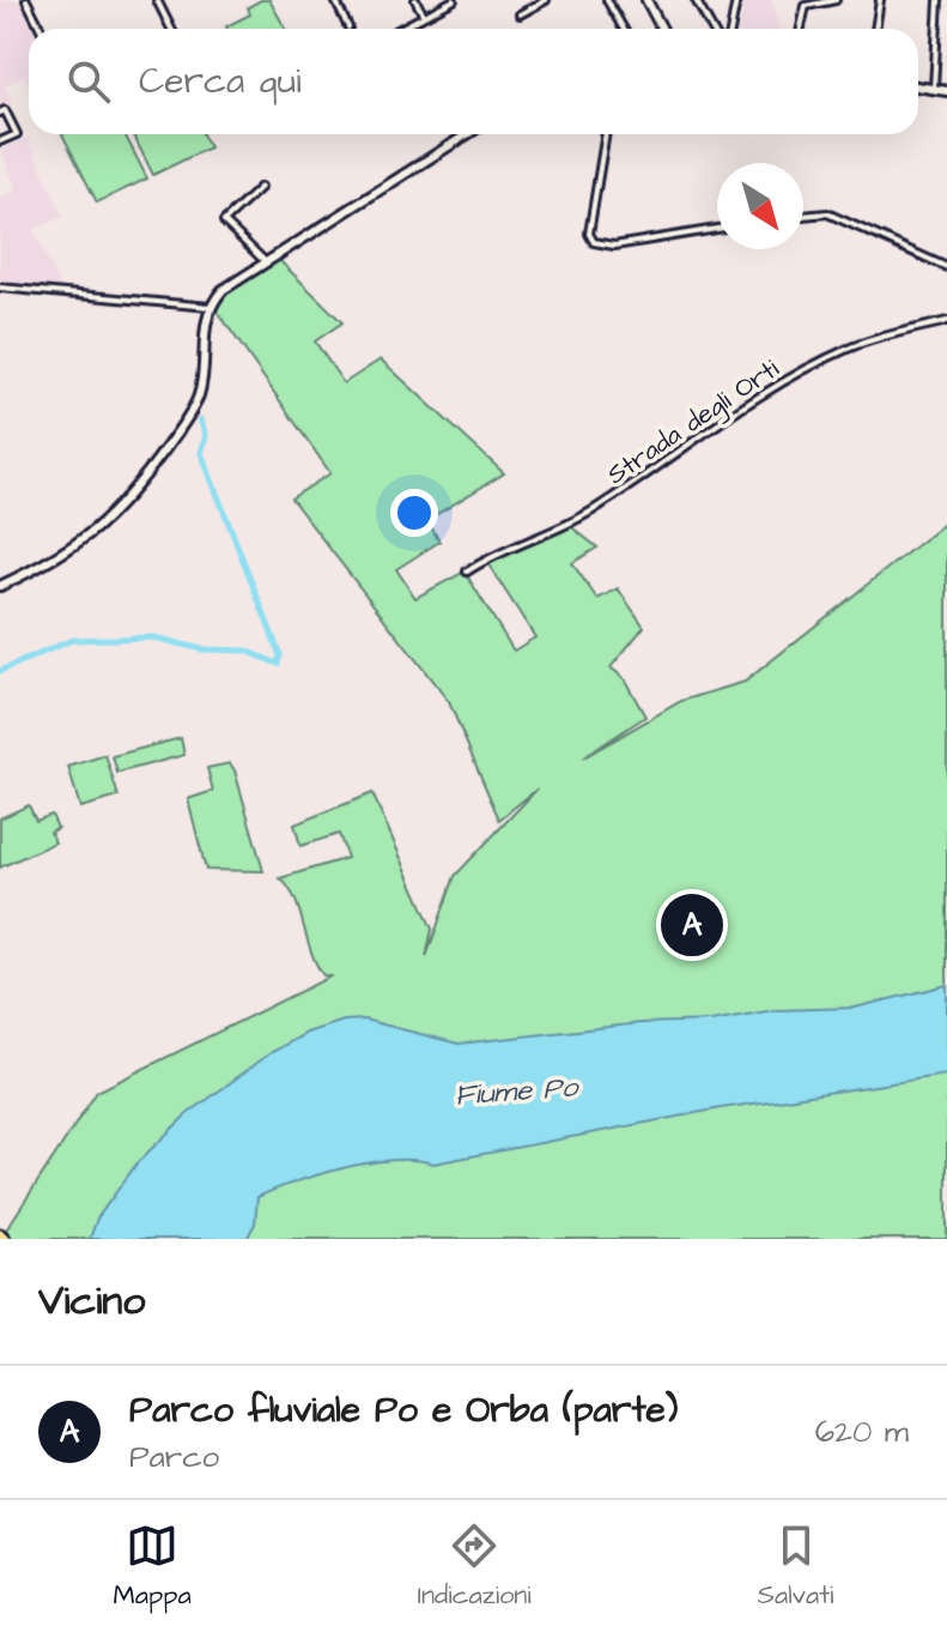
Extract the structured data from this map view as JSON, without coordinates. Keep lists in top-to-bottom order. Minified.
{"streets":{"street":["Strada degli Orti"]},"water":["Fiume Po"],"north":"bottom right","page":{"search":"Cerca qui","pins":"A","heading":"Vicino","list":[{"mark":"A","name":"Parco fluviale Po e Orba (parte)","note":"Parco","value":"620 m"}],"nav":["Mappa","Indicazioni","Salvati"]}}
